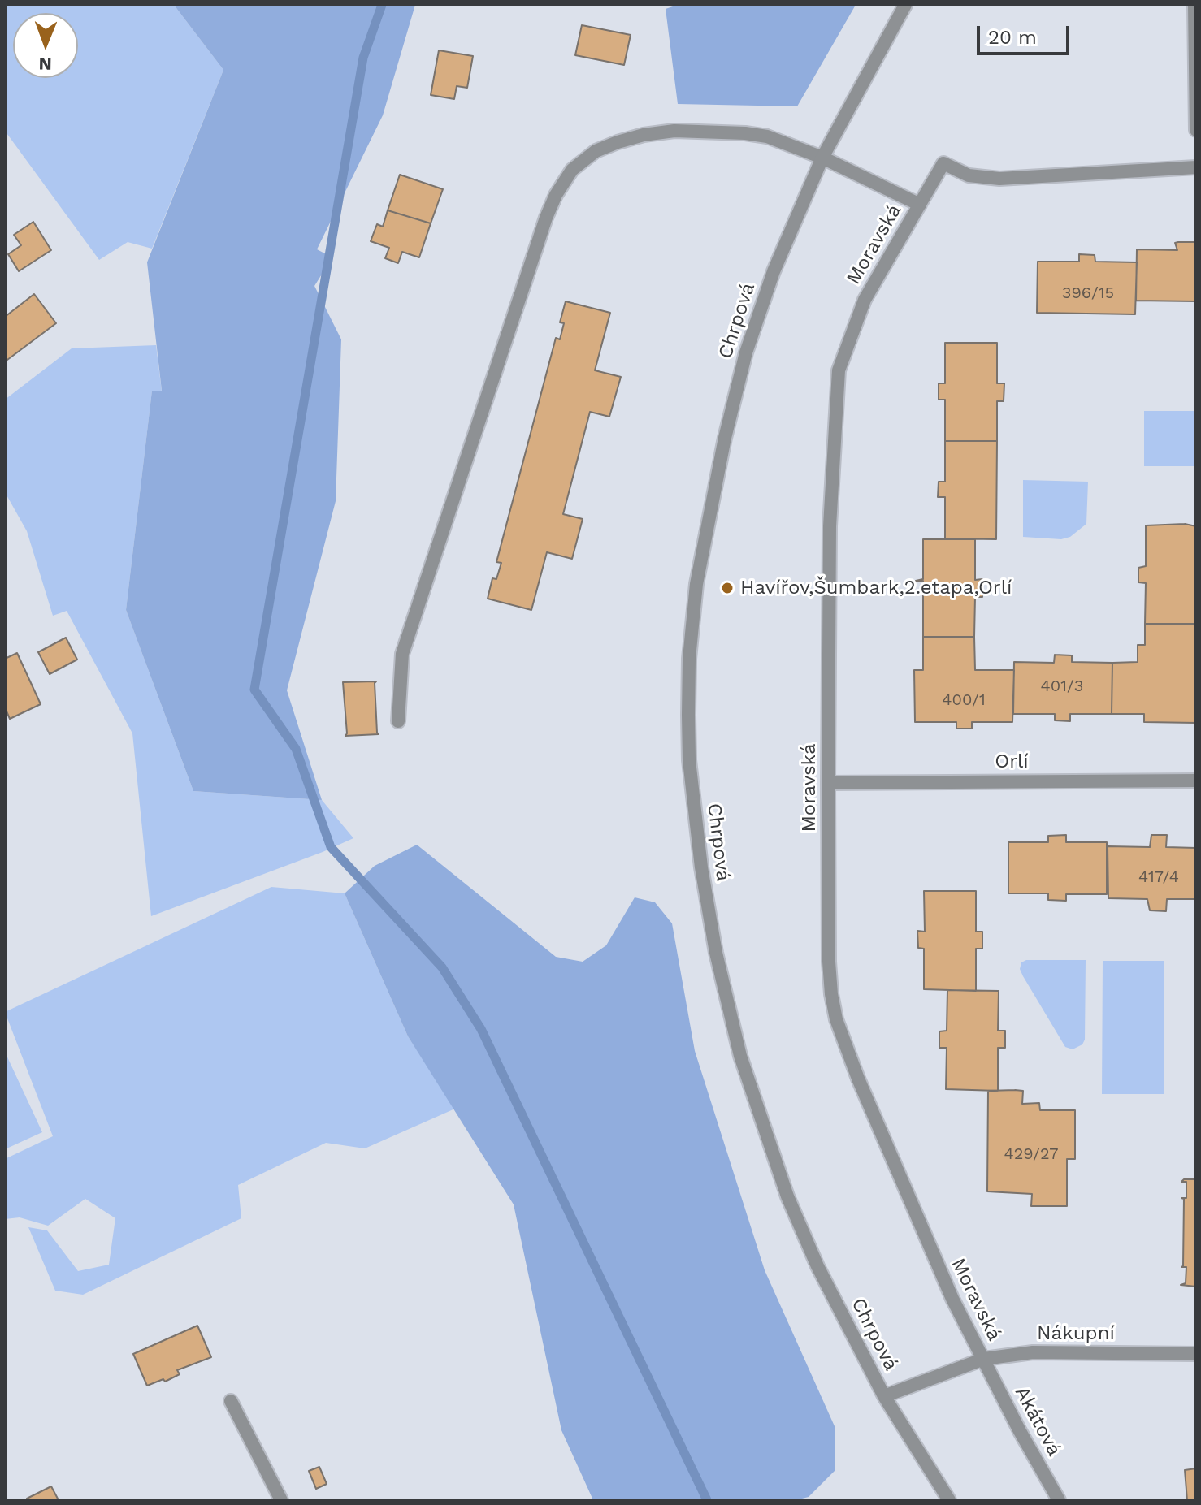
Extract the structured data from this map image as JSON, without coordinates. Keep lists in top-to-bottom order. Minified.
{"streets":{"street":["Moravská","Chrpová","Orlí","Nákupní","Akátová"]},"crossings":[["Moravská","Chrpová"],["Moravská","Orlí"],["Moravská","Nákupní"],["Moravská","Akátová"],["Chrpová","Nákupní"],["Nákupní","Akátová"]],"places":["Havířov,Šumbark,2.etapa,Orlí"],"house_numbers":["396/15","401/3","400/1","417/4","429/27"],"scale_bar":"20 m","north":"bottom"}
